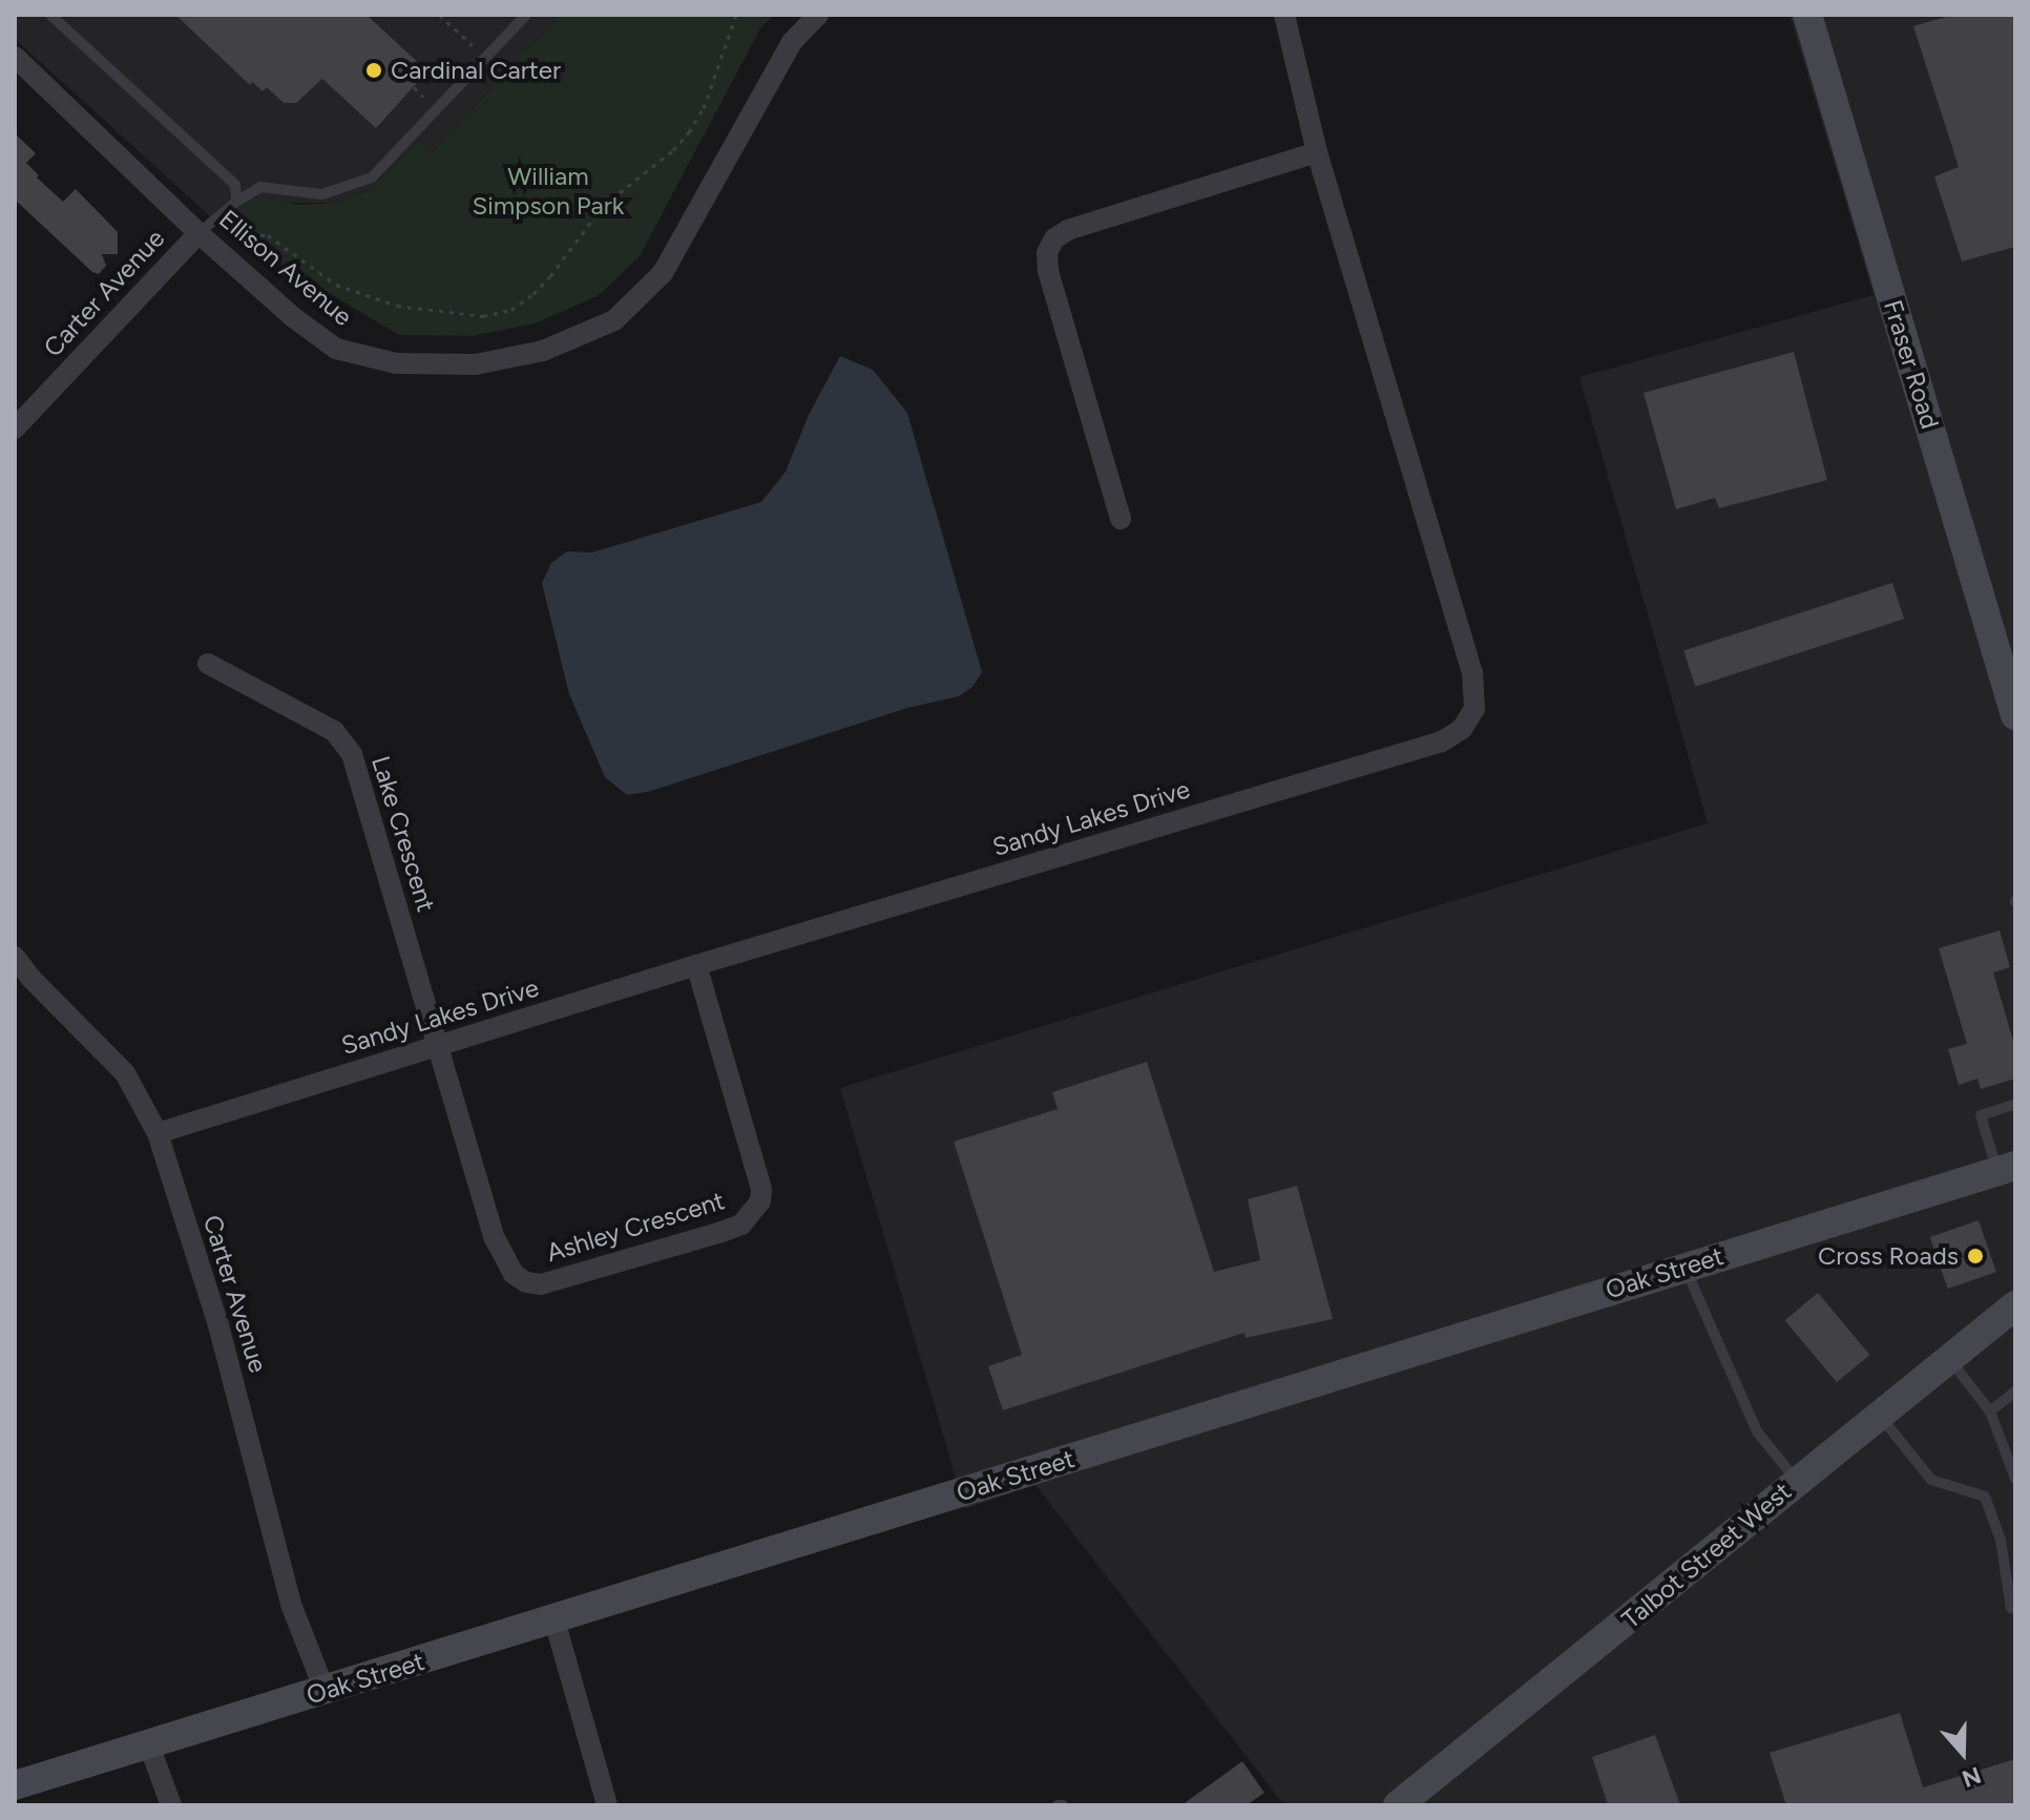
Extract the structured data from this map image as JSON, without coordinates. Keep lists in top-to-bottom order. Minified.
{"streets":{"main road":["Fraser Road","Oak Street","Talbot Street West"],"street":["Ellison Avenue","Carter Avenue","Sandy Lakes Drive","Lake Crescent","Ashley Crescent"]},"crossings":[["Ellison Avenue","Carter Avenue"],["Carter Avenue","Sandy Lakes Drive"],["Carter Avenue","Oak Street"],["Sandy Lakes Drive","Lake Crescent"],["Sandy Lakes Drive","Ashley Crescent"],["Lake Crescent","Ashley Crescent"]],"parks":["William Simpson Park"],"places":["Cardinal Carter","Cross Roads"],"north":"bottom"}
